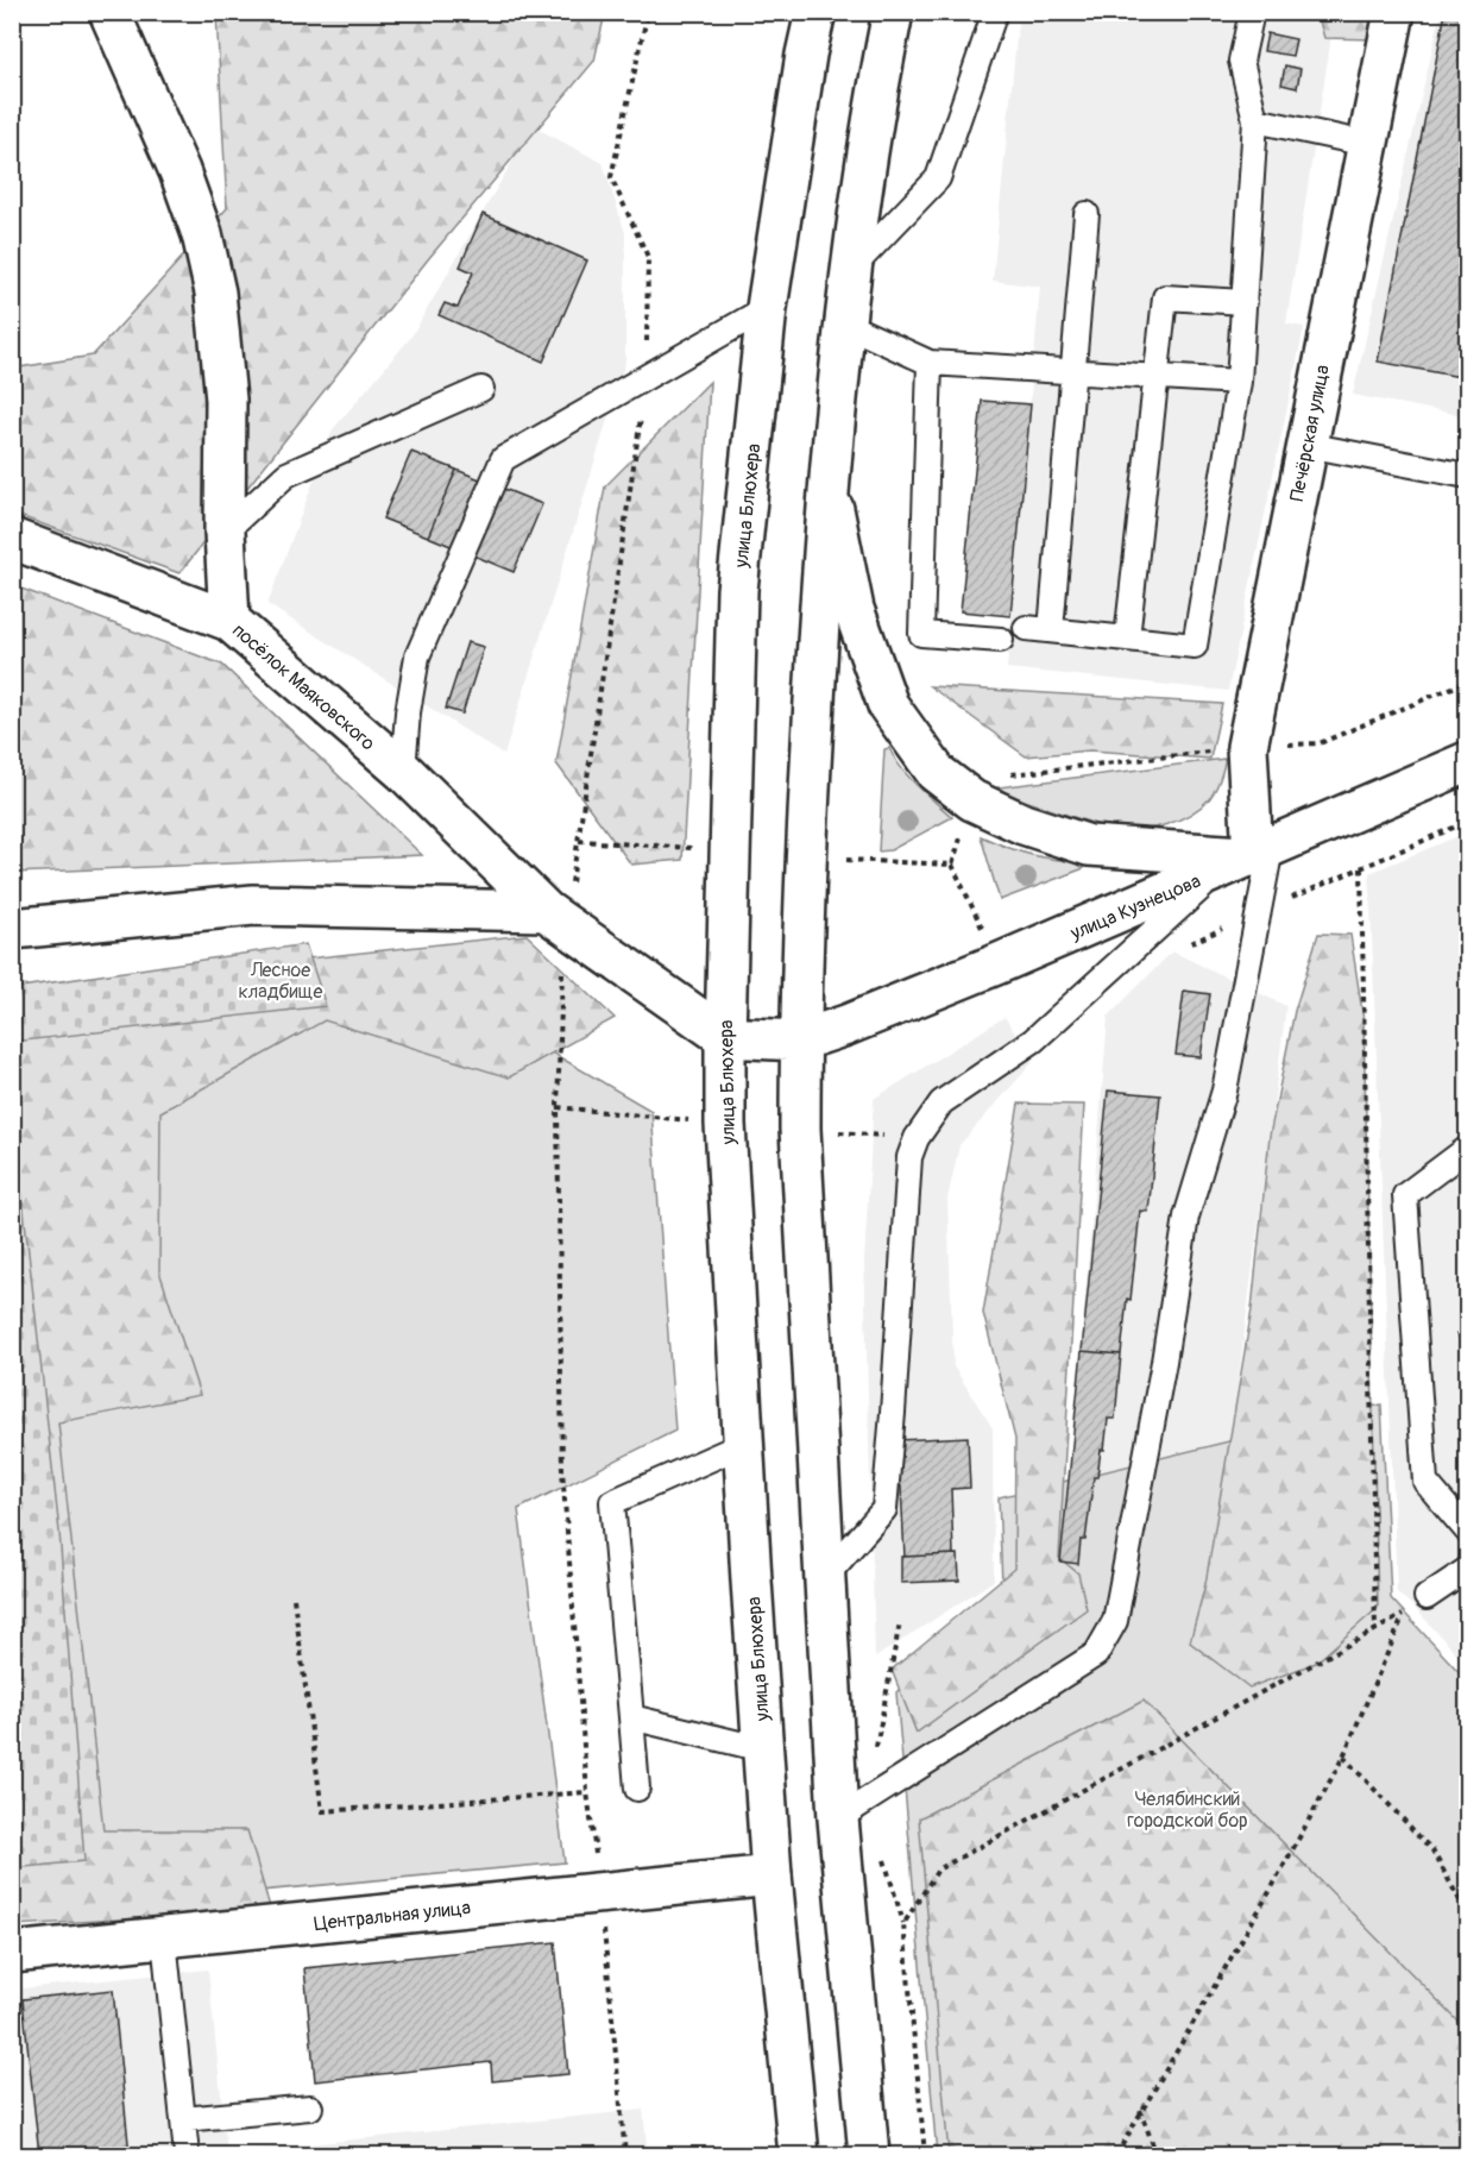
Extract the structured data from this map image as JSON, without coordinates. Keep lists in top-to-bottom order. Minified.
{"streets":{"street":["Печёрская улица","улица Блюхера","посёлок Маяковского","улица Кузнецова","Центральная улица"]},"crossings":[["Печёрская улица","улица Кузнецова"],["улица Блюхера","посёлок Маяковского"],["улица Блюхера","Центральная улица"]],"parks":["Лесное кладбище","Челябинский городской бор"]}
